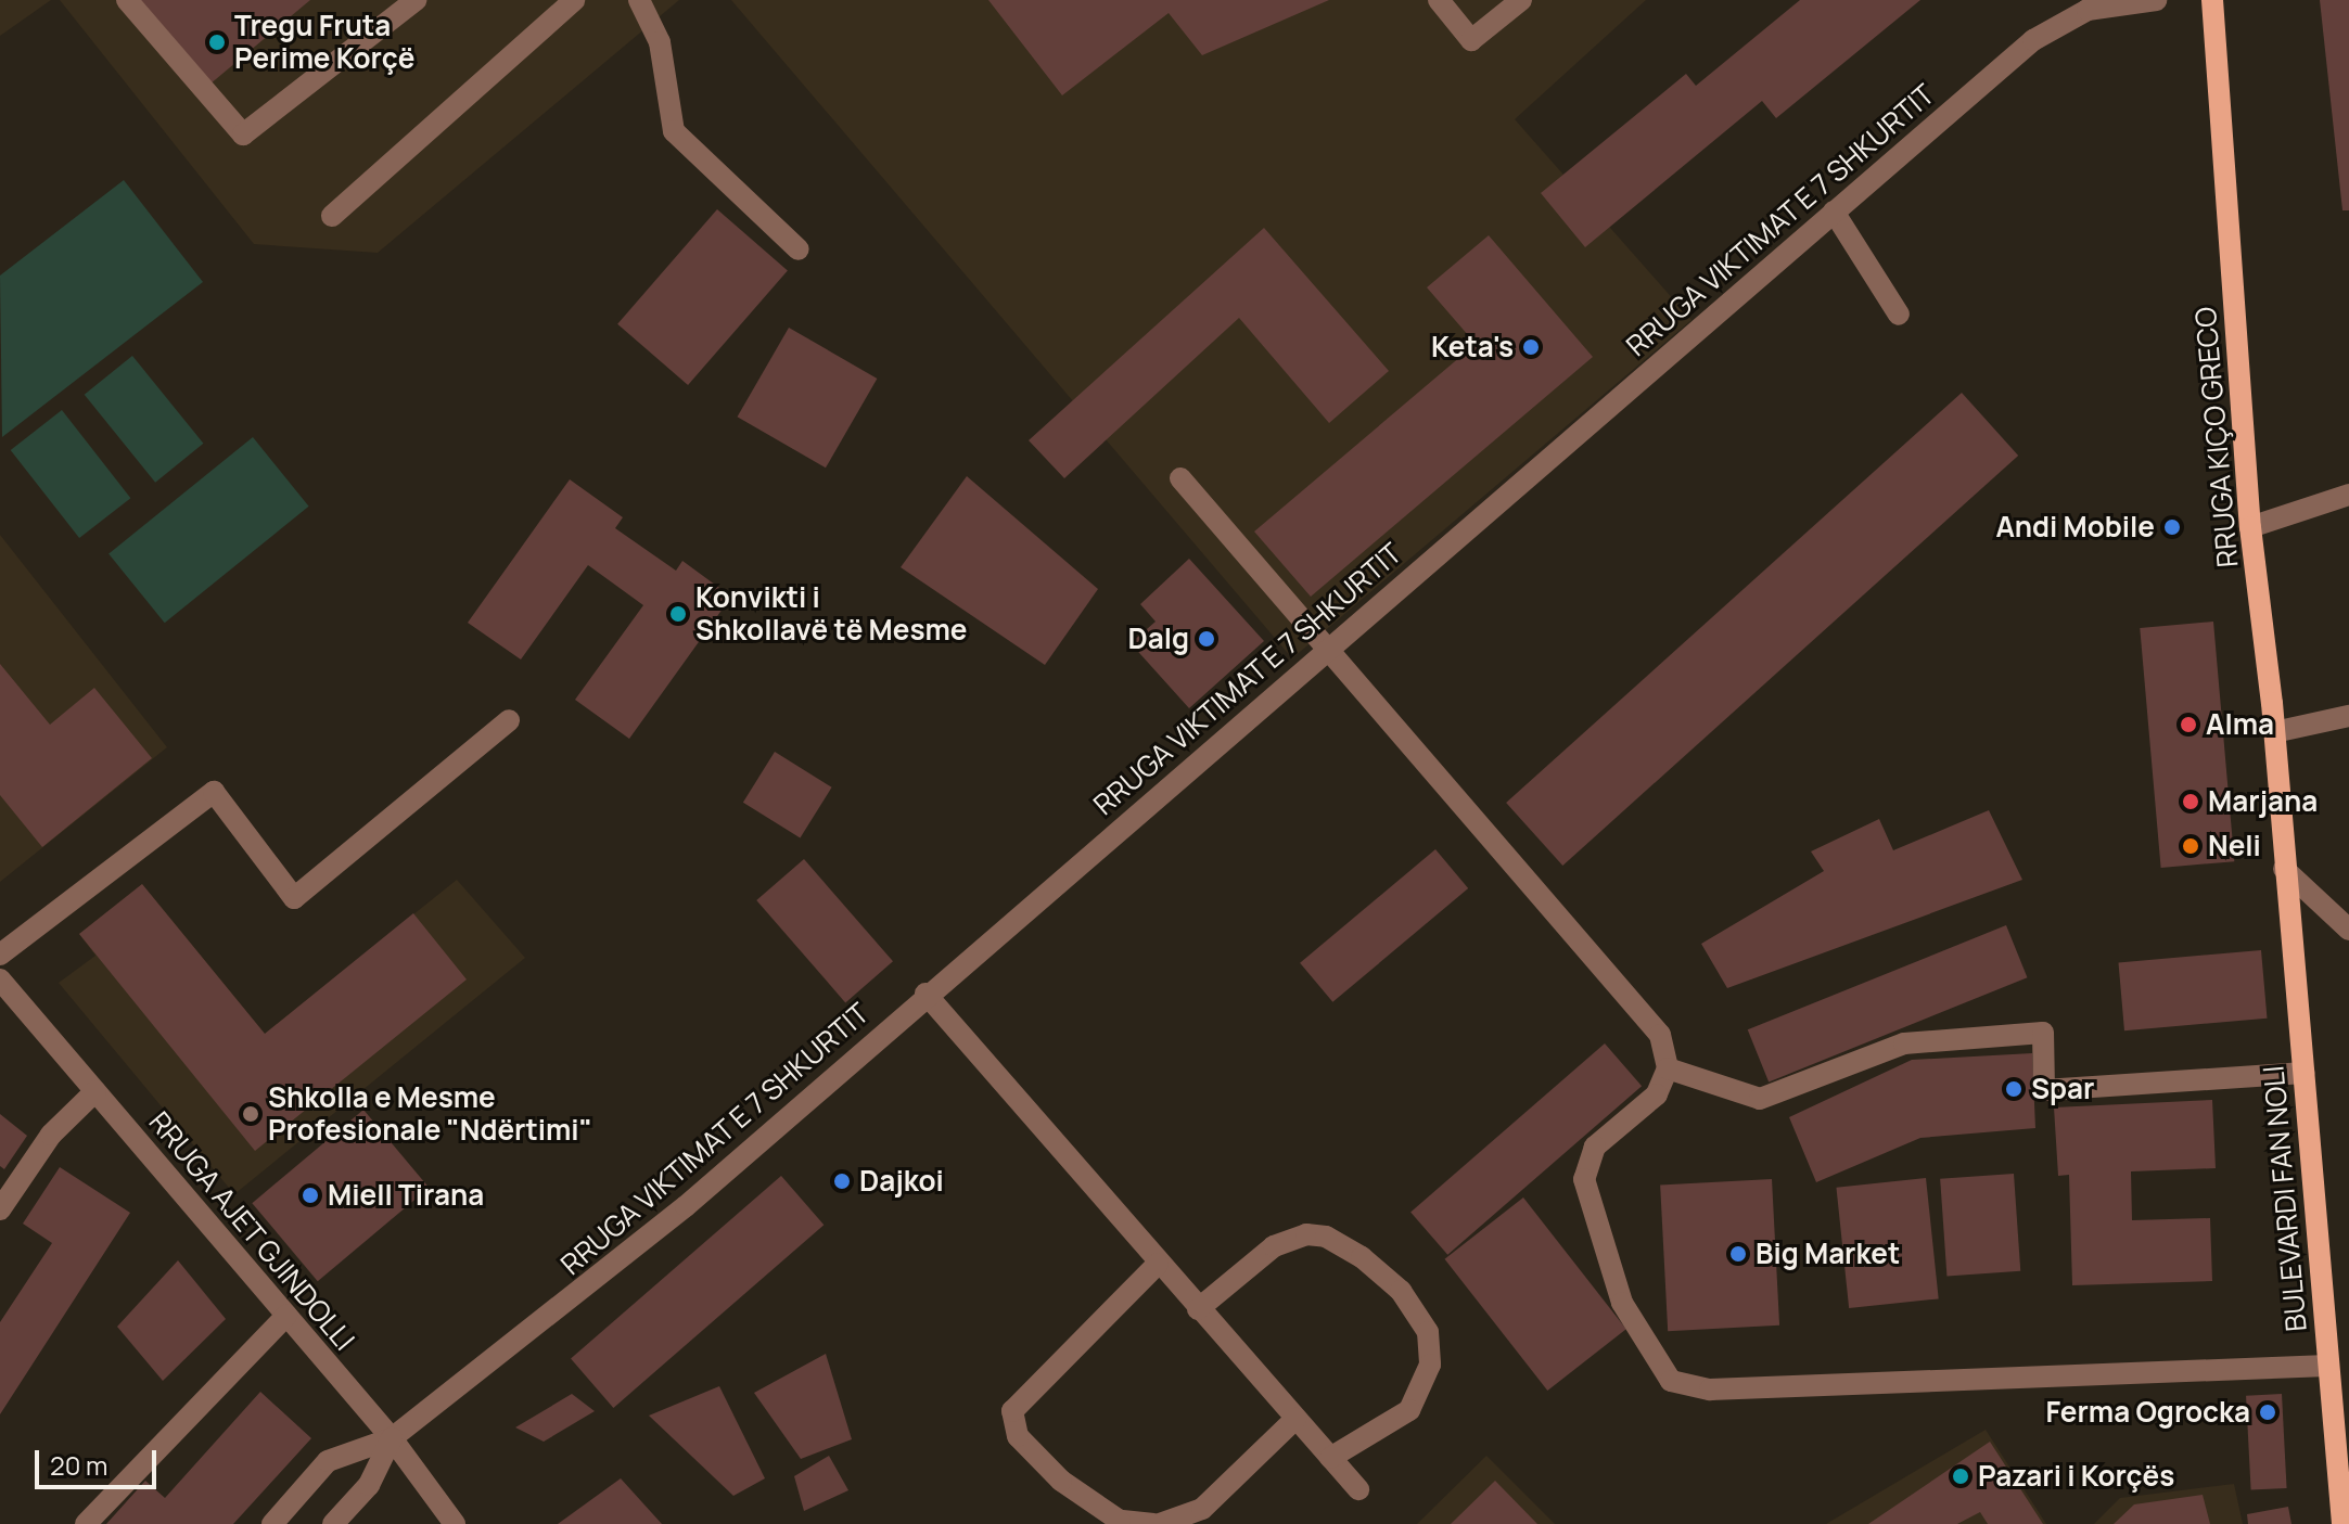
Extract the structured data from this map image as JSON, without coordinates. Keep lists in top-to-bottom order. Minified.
{"streets":{"main road":["RRUGA KIÇO GRECO","BULEVARDI FAN NOLI"],"street":["RRUGA VIKTIMAT E 7 SHKURTIT","RRUGA AJET GJINDOLLI"]},"crossings":[["RRUGA VIKTIMAT E 7 SHKURTIT","RRUGA AJET GJINDOLLI"],["RRUGA KIÇO GRECO","BULEVARDI FAN NOLI"]],"places":["Tregu Fruta Perime Korçë","Keta's","Andi Mobile","Konvikti i Shkollavë të Mesme","Dalg","Alma","Marjana","Neli","Spar","Shkolla e Mesme Profesionale \"Ndërtimi\"","Dajkoi","Miell Tirana","Big Market","Ferma Ogrocka","Pazari i Korçës"],"scale_bar":"20 m"}
